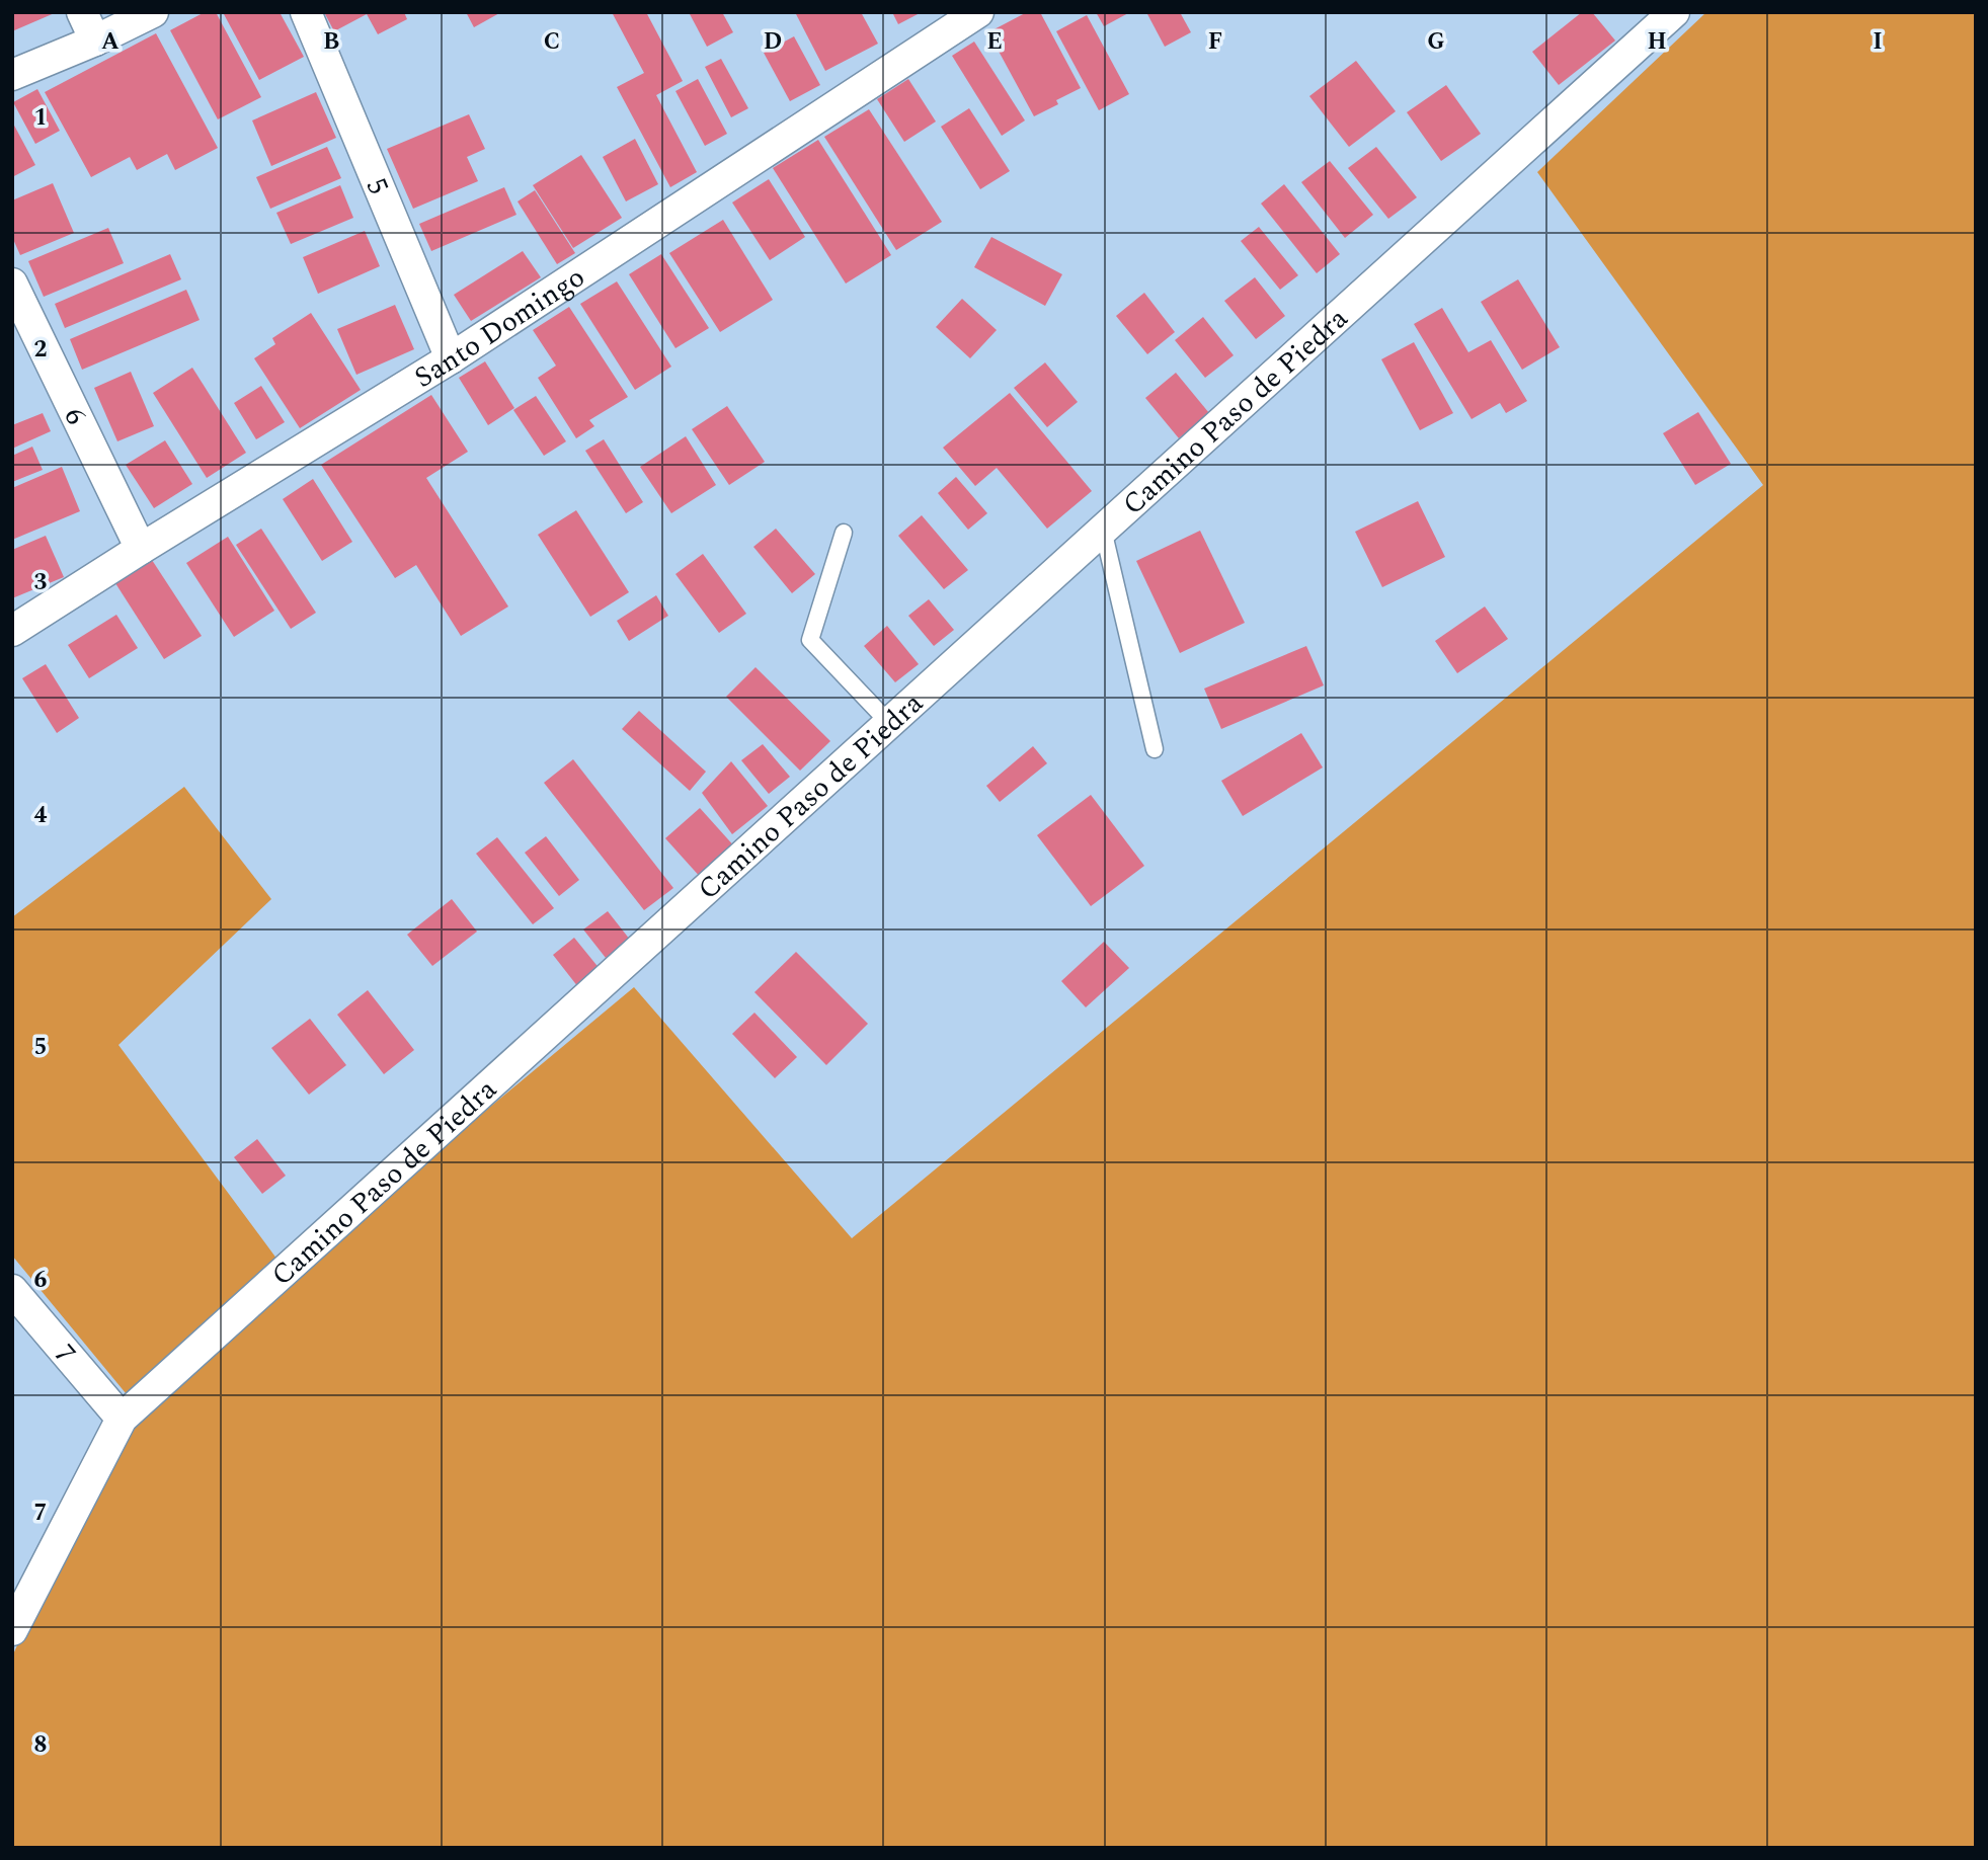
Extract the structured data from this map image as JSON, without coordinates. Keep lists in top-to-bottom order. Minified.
{"streets":{"street":["5","Santo Domingo","Camino Paso de Piedra","6","7"]},"crossings":[["5","Santo Domingo"],["Santo Domingo","6"],["Camino Paso de Piedra","7"]],"grid":{"columns":["A","B","C","D","E","F","G","H","I"],"rows":["1","2","3","4","5","6","7","8"]}}
